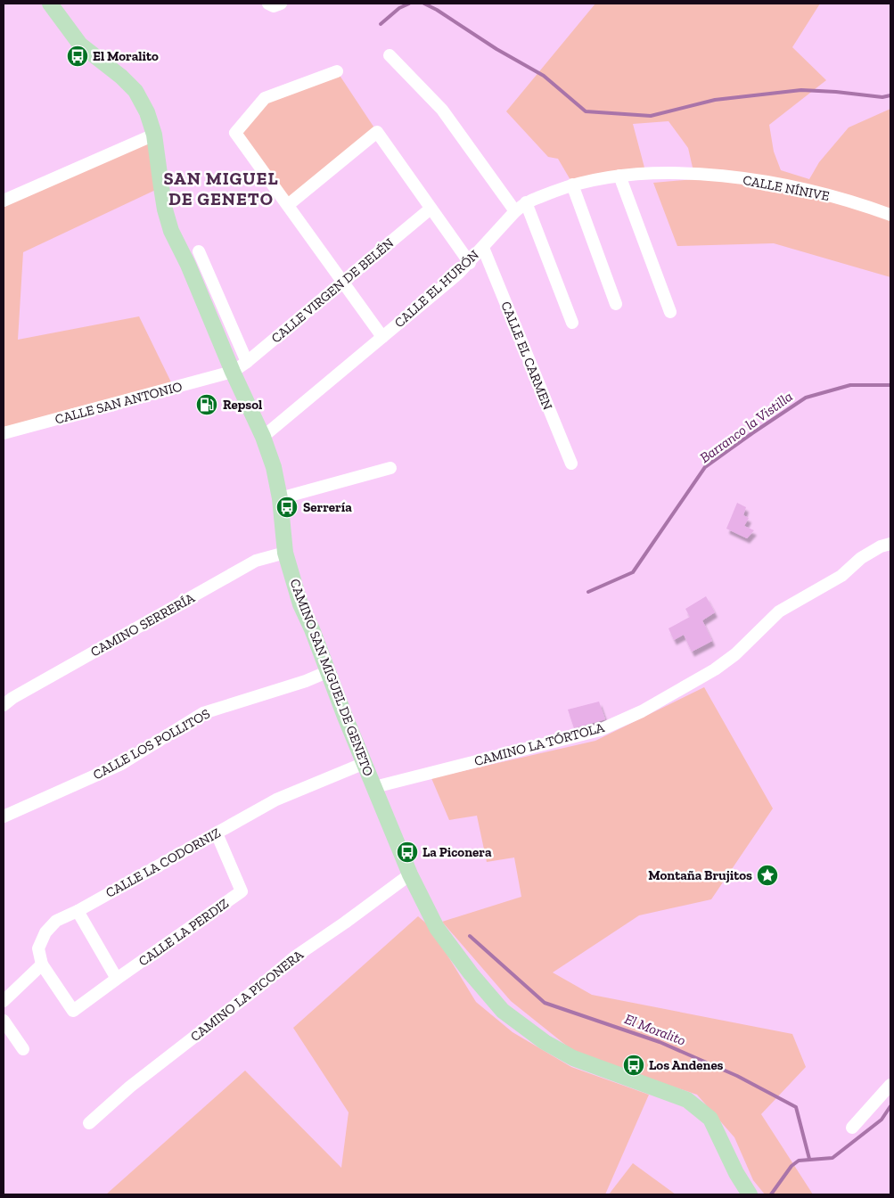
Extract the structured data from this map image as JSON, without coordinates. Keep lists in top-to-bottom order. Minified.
{"streets":{"main road":["CAMINO SAN MIGUEL DE GENETO"],"street":["CALLE NÍNIVE","CALLE EL HURÓN","CALLE VIRGEN DE BELÉN","CALLE EL CARMEN","CALLE SAN ANTONIO","CAMINO SERRERÍA","CALLE LOS POLLITOS","CAMINO LA TÓRTOLA","CALLE LA CODORNIZ","CALLE LA PERDIZ","CAMINO LA PICONERA"]},"crossings":[["CALLE NÍNIVE","CALLE EL HURÓN"],["CALLE EL HURÓN","CALLE EL CARMEN"],["CALLE EL HURÓN","CAMINO SAN MIGUEL DE GENETO"],["CALLE VIRGEN DE BELÉN","CALLE SAN ANTONIO"],["CALLE VIRGEN DE BELÉN","CAMINO SAN MIGUEL DE GENETO"],["CALLE SAN ANTONIO","CAMINO SAN MIGUEL DE GENETO"],["CAMINO SERRERÍA","CAMINO SAN MIGUEL DE GENETO"],["CAMINO SAN MIGUEL DE GENETO","CALLE LOS POLLITOS"],["CAMINO SAN MIGUEL DE GENETO","CAMINO LA TÓRTOLA"],["CAMINO SAN MIGUEL DE GENETO","CALLE LA CODORNIZ"],["CAMINO SAN MIGUEL DE GENETO","CAMINO LA PICONERA"],["CALLE LA CODORNIZ","CALLE LA PERDIZ"]],"districts":["SAN MIGUEL DE GENETO"],"water":["Barranco la Vistilla","El Moralito"],"places":{"bus stop":["El Moralito","Serrería","La Piconera","Los Andenes"],"fuel station":["Repsol"],"place":["Montaña Brujitos"]}}
